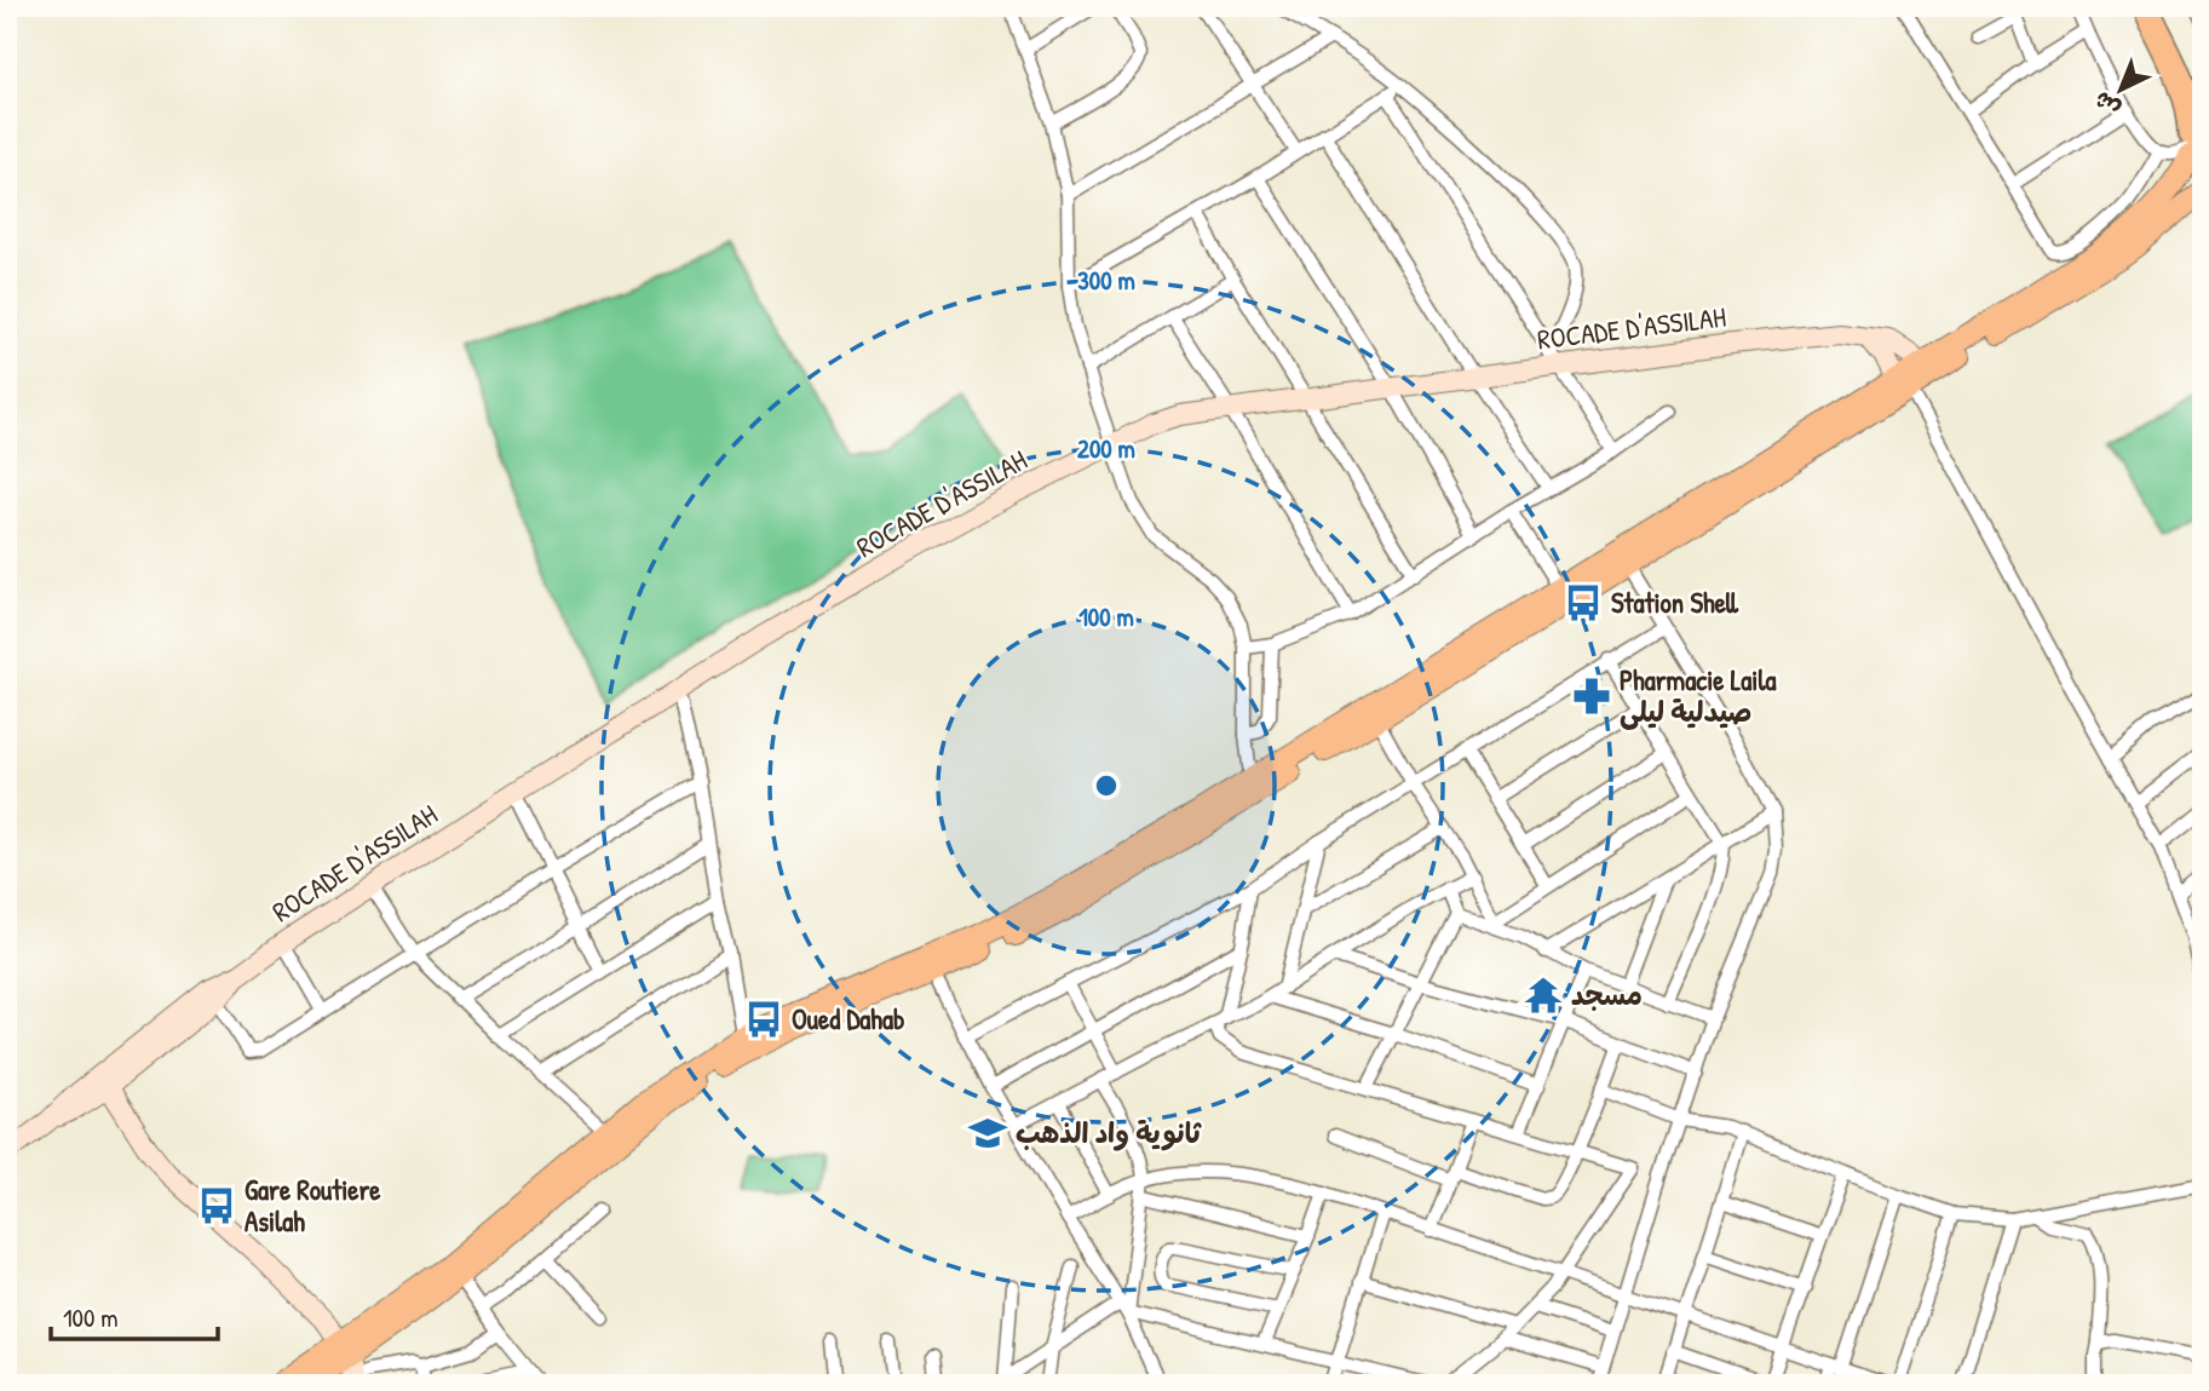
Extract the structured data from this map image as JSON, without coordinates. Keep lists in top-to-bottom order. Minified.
{"streets":{"street":["ROCADE D'ASSILAH"]},"places":{"bus stop":["Station Shell","Oued Dahab","Gare Routiere Asilah"],"pharmacy":["Pharmacie Laila صيدلية ليلى"],"temple":["مسجد"],"school or university":["ثانوية واد الذهب"]},"scale_bar":"100 m","north":"bottom left","rings":["300 m","200 m","100 m"]}
